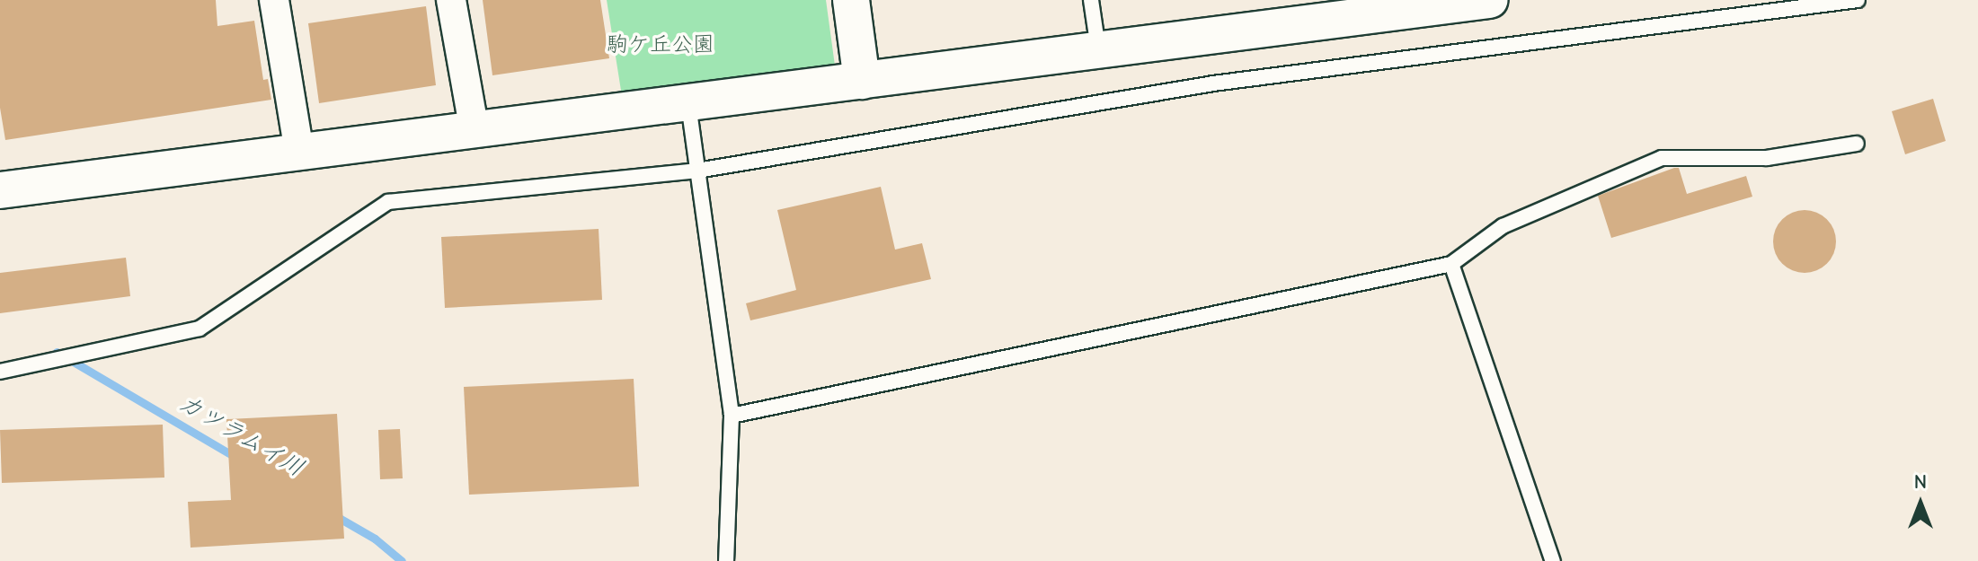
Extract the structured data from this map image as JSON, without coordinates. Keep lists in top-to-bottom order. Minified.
{"water":["カツラムイ川"],"parks":["駒ケ丘公園"],"north":"top"}
